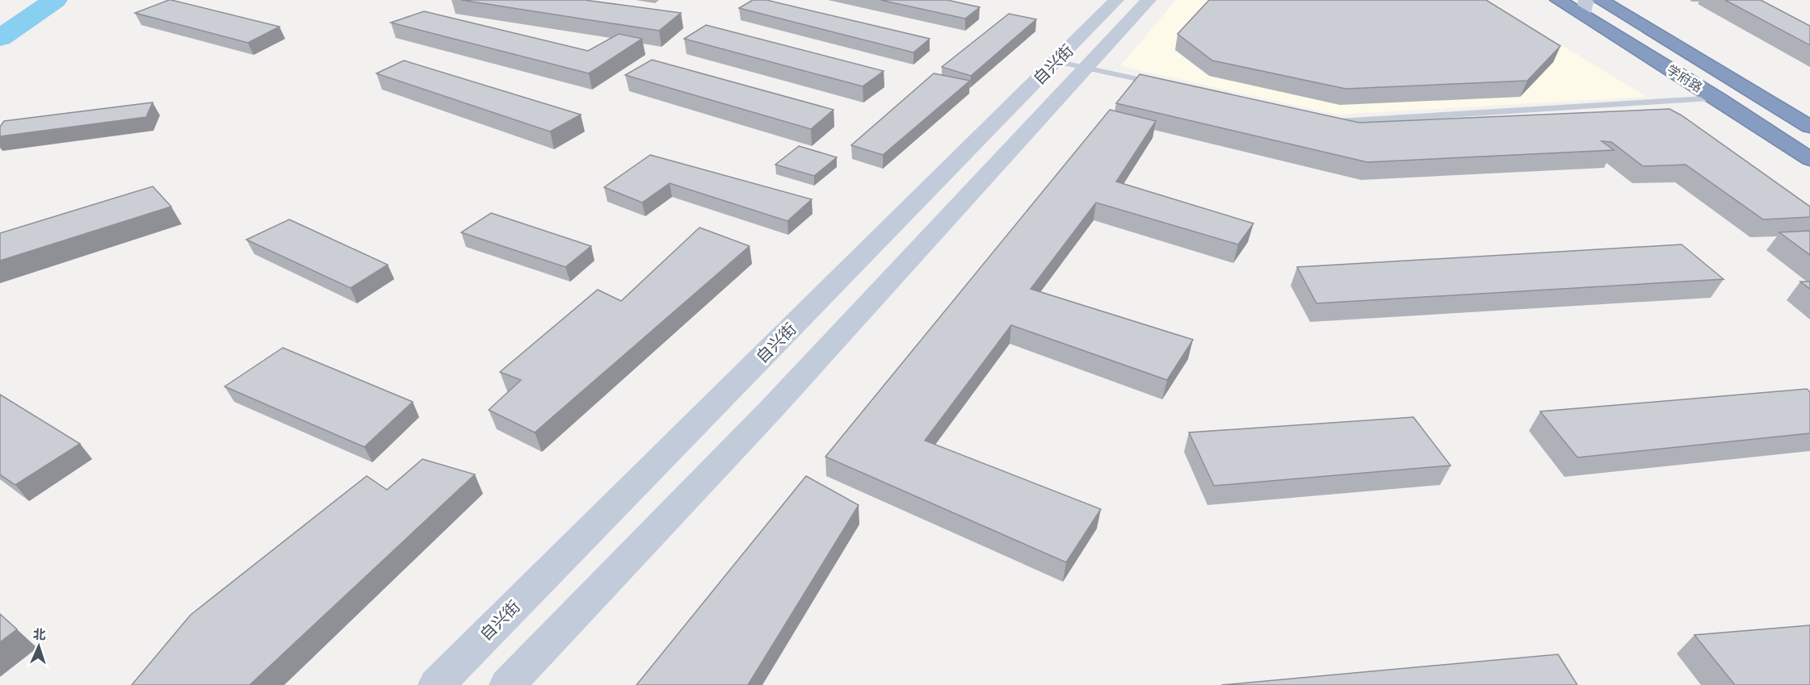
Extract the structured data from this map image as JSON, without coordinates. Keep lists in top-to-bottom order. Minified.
{"streets":{"highway":["学府路"],"main road":["自兴街"]},"north":"top"}
